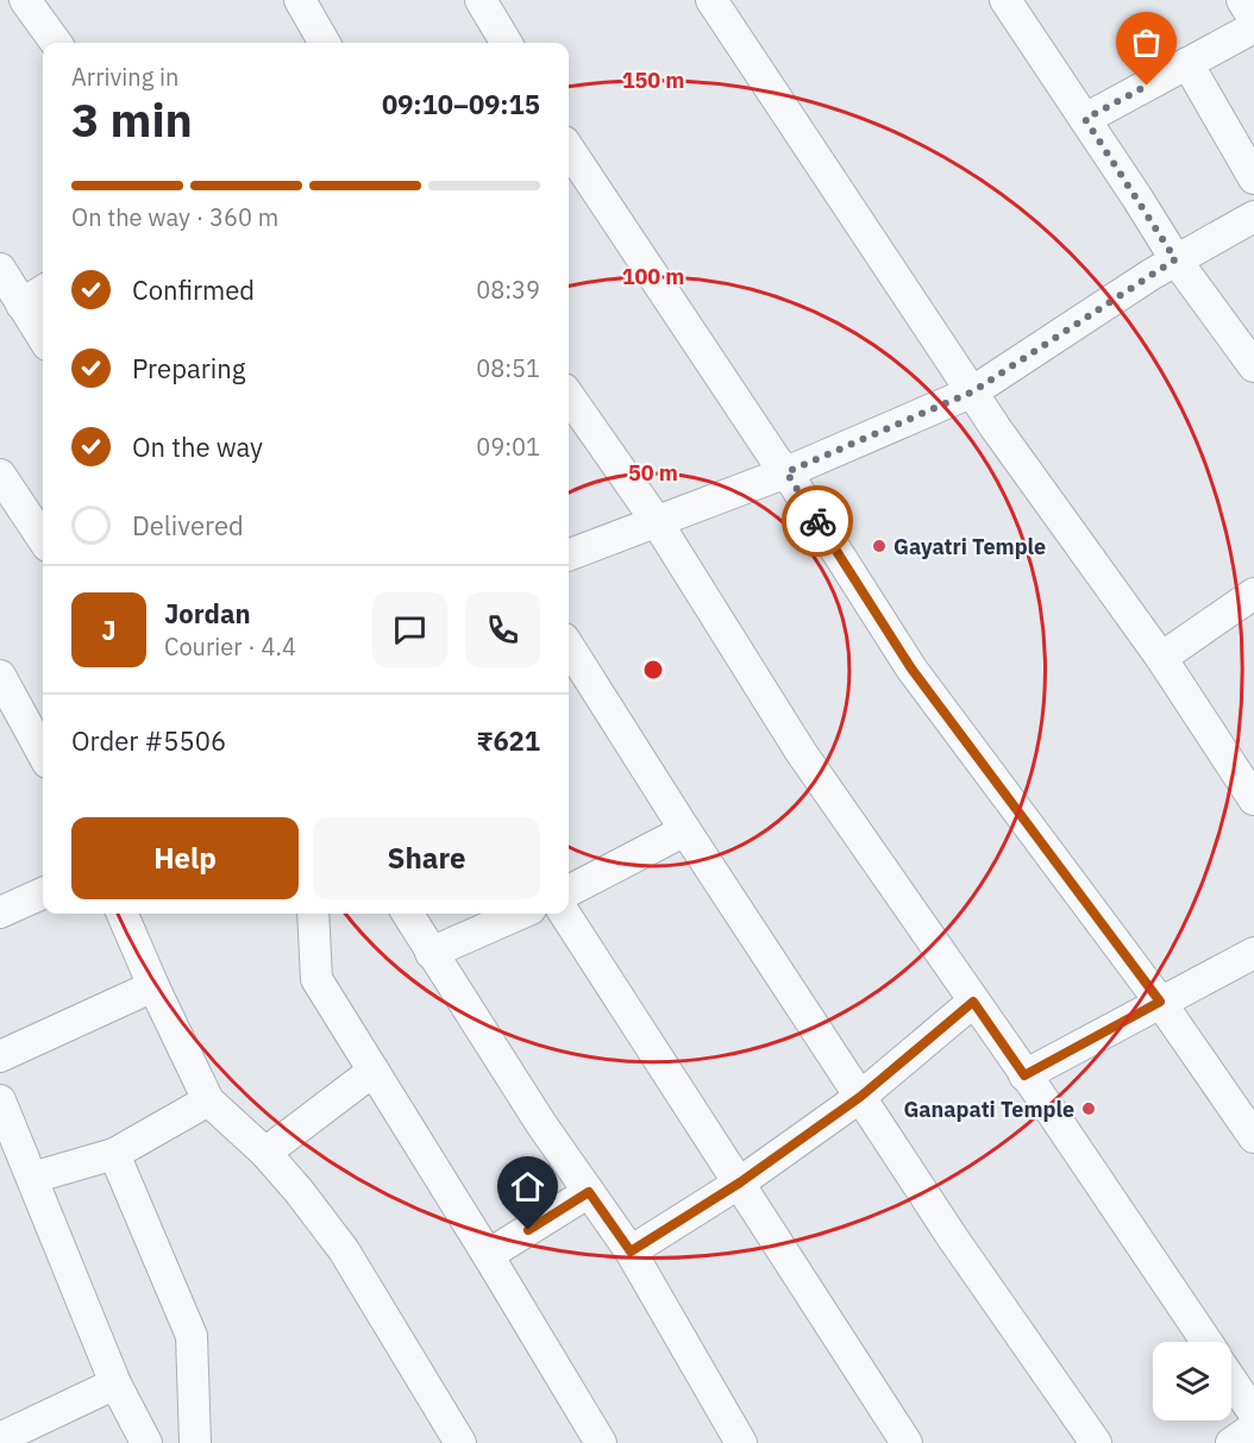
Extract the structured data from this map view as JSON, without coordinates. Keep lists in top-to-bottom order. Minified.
{"places":["Gayatri Temple","Ganapati Temple"],"page":{"heading":["3 min","Arriving in","09:10–09:15"],"panel":["Jordan","Courier · 4.4","Order #5506","₹621"],"bar":"On the way · 360 m","list":[["Confirmed","08:39"],["Preparing","08:51"],["On the way","09:01"],"Delivered"],"round":"J","buttons":["Help","Share"]},"rings":["150 m","100 m","50 m"]}
